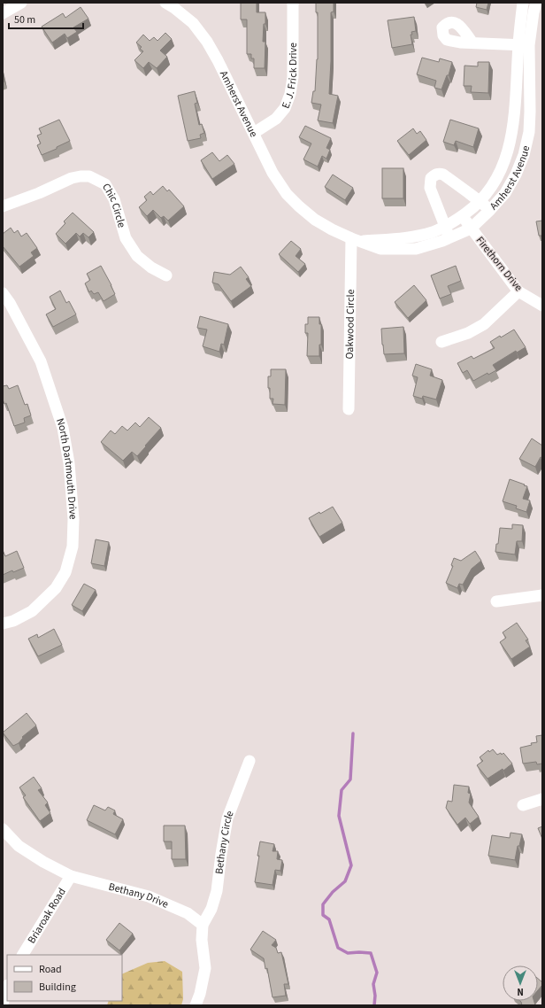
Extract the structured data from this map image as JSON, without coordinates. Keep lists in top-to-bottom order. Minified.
{"streets":{"street":["E. J. Frick Drive","Amherst Avenue","Chic Circle","Firethorn Drive","Oakwood Circle","North Dartmouth Drive","Bethany Circle","Bethany Drive","Briaroak Road"]},"crossings":[["E. J. Frick Drive","Amherst Avenue"],["Amherst Avenue","Firethorn Drive"],["Amherst Avenue","Oakwood Circle"],["Bethany Circle","Bethany Drive"],["Bethany Drive","Briaroak Road"]],"legend":["Road","Building"],"scale_bar":"50 m","north":"bottom"}
